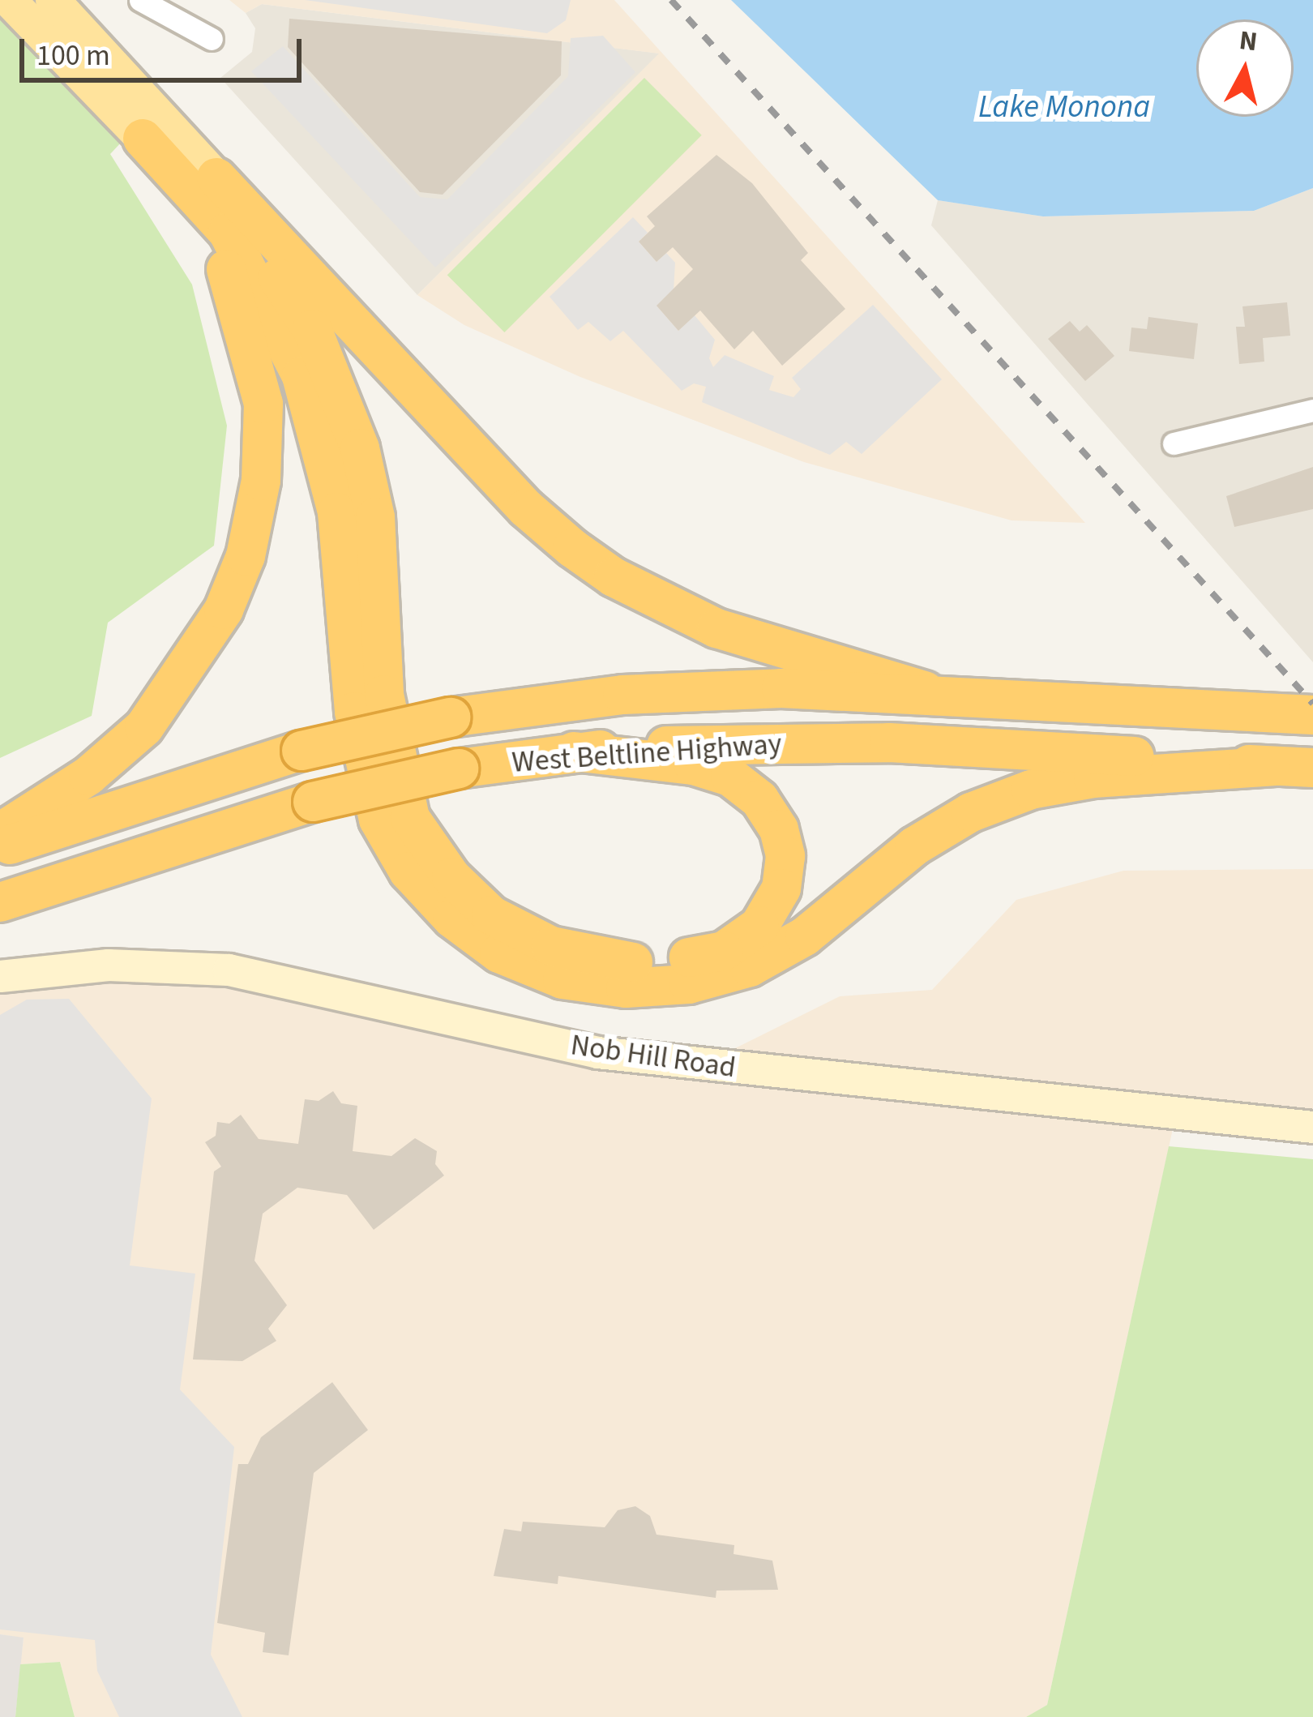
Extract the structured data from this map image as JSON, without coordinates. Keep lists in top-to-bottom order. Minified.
{"streets":{"highway":["West Beltline Highway"],"street":["Nob Hill Road"]},"water":["Lake Monona"],"scale_bar":"100 m","north":"top"}
